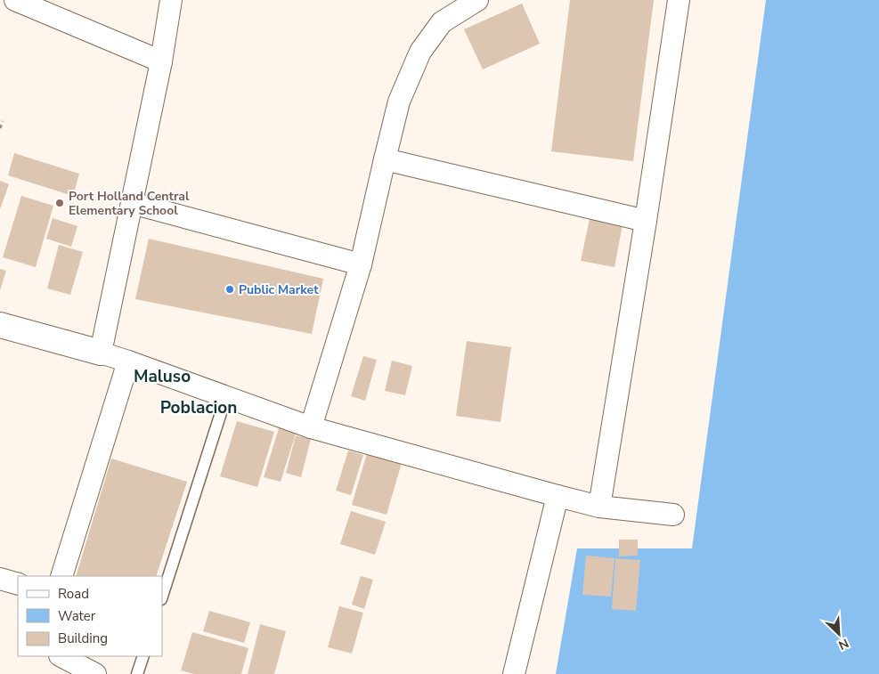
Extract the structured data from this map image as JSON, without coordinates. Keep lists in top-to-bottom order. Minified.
{"districts":["Maluso","Poblacion"],"places":["Port Holland Central Elementary School","Public Market"],"legend":["Road","Water","Building"],"north":"bottom right"}
